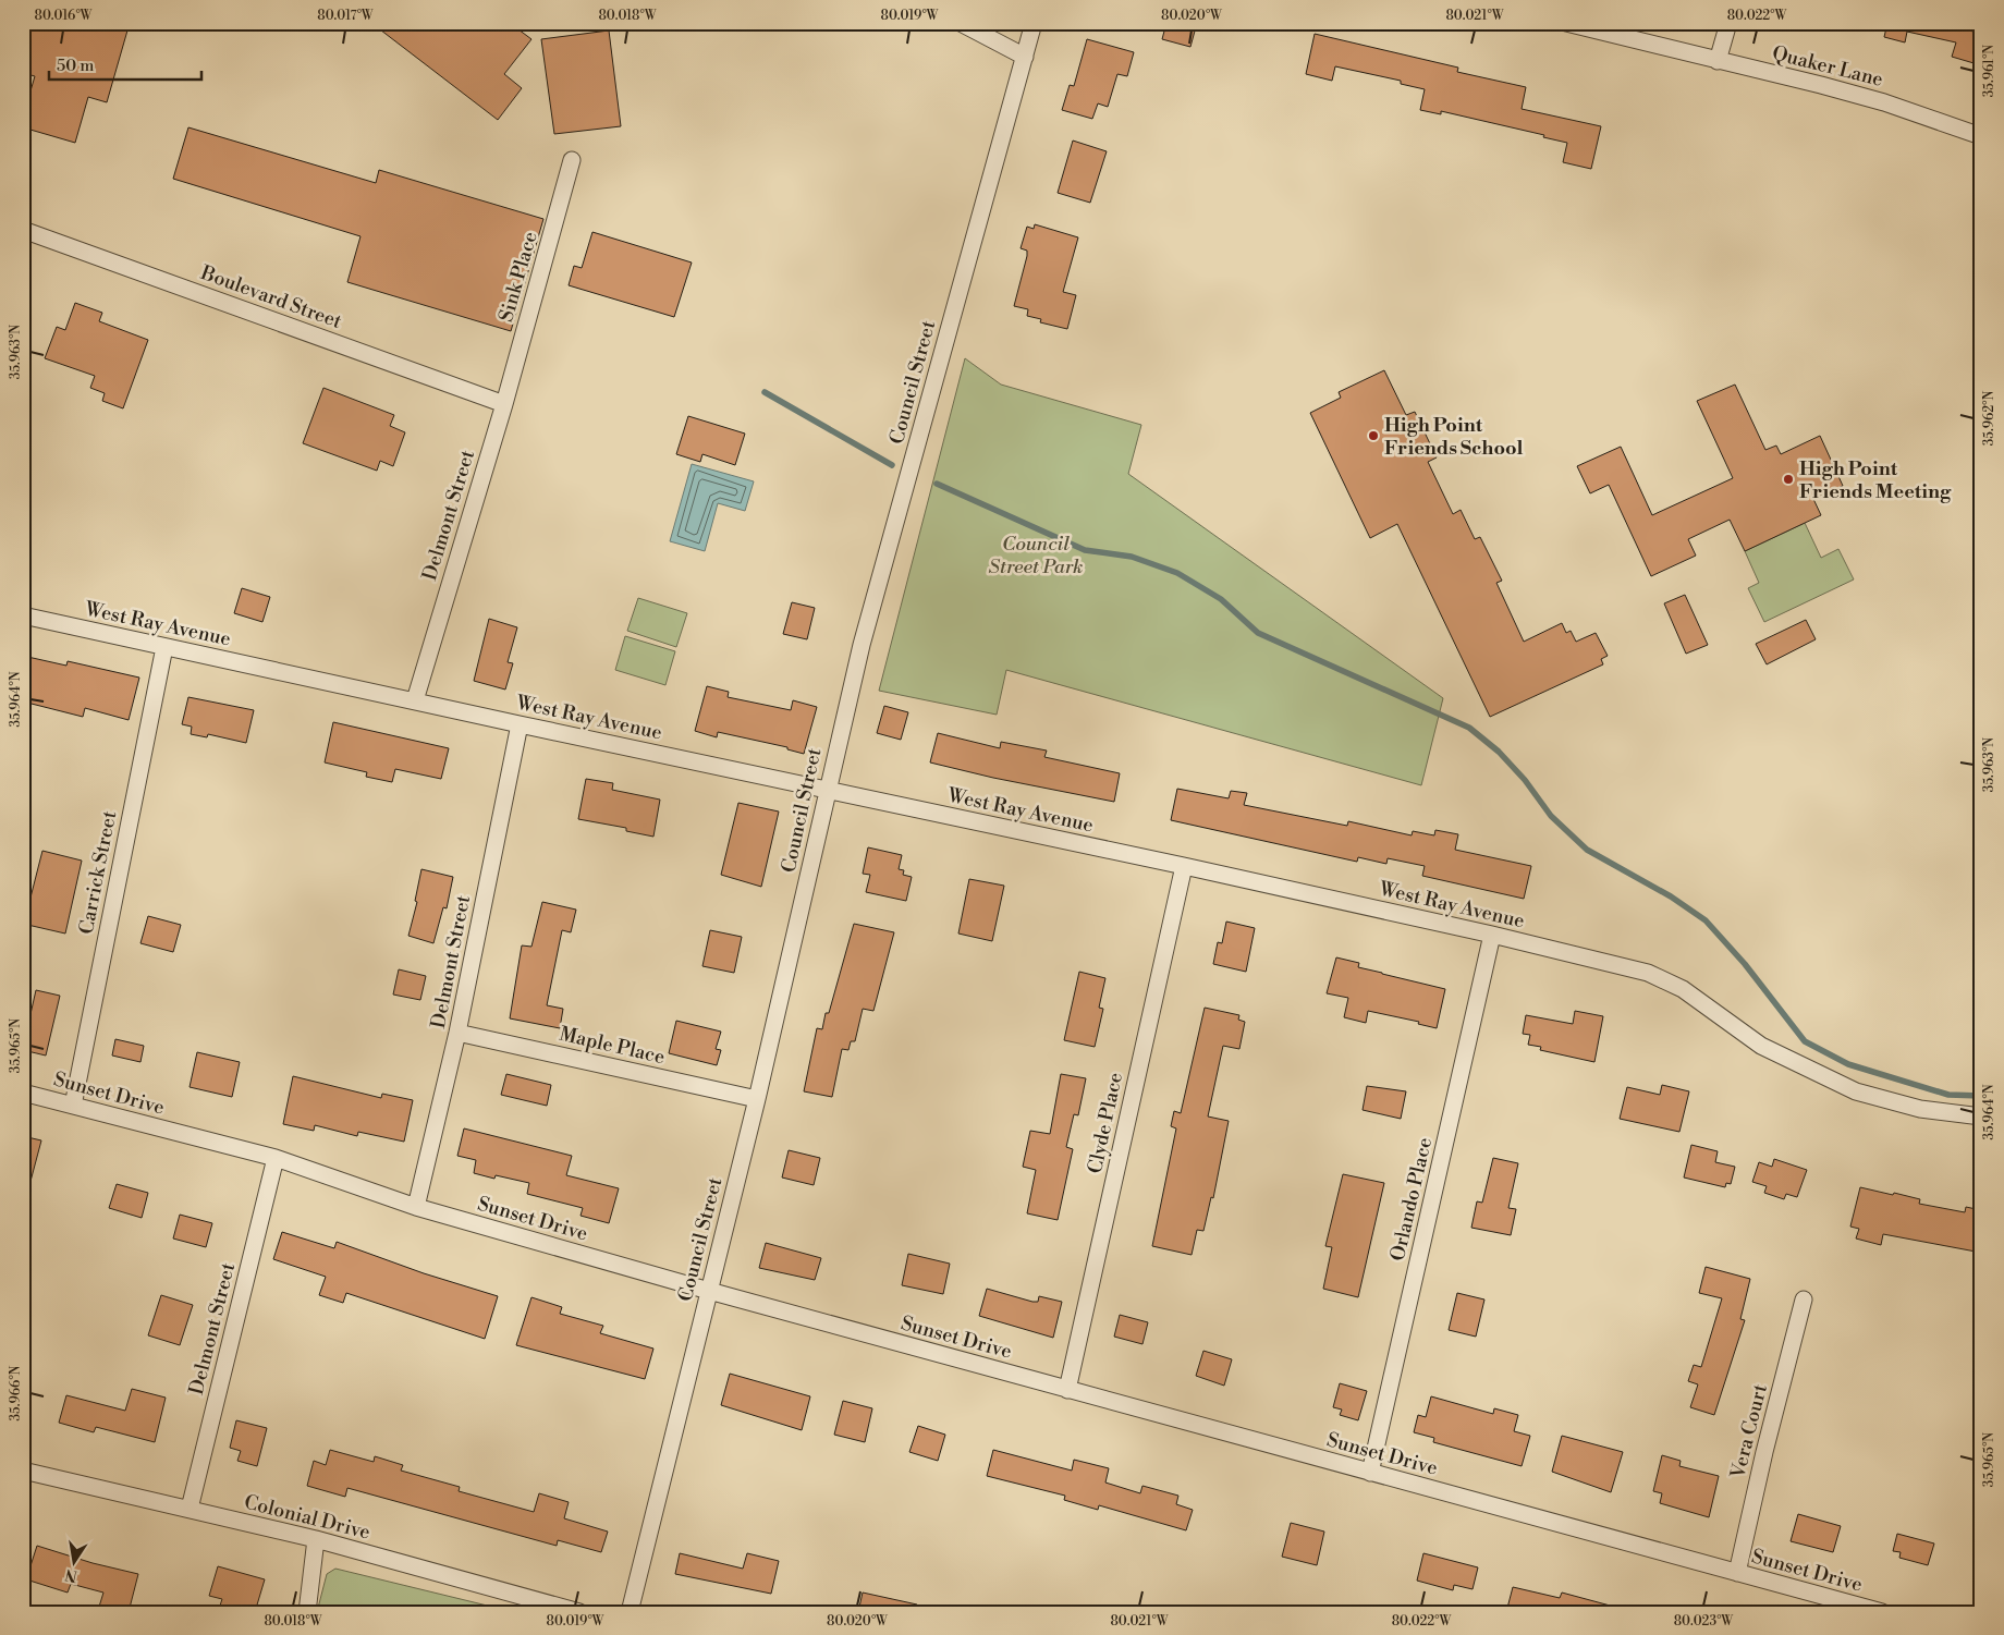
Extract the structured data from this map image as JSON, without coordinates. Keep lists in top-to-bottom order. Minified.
{"streets":{"street":["Quaker Lane","Sink Place","Boulevard Street","Council Street","Delmont Street","West Ray Avenue","Carrick Street","Maple Place","Sunset Drive","Clyde Place","Orlando Place","Vera Court","Colonial Drive"]},"crossings":[["Sink Place","Boulevard Street"],["Sink Place","Delmont Street"],["Boulevard Street","Delmont Street"],["Council Street","West Ray Avenue"],["Council Street","Maple Place"],["Council Street","Sunset Drive"],["Delmont Street","West Ray Avenue"],["Delmont Street","Maple Place"],["Delmont Street","Sunset Drive"],["Delmont Street","Colonial Drive"],["West Ray Avenue","Carrick Street"],["West Ray Avenue","Clyde Place"],["West Ray Avenue","Orlando Place"],["Carrick Street","Sunset Drive"],["Sunset Drive","Clyde Place"],["Sunset Drive","Orlando Place"],["Sunset Drive","Vera Court"]],"parks":["Council Street Park"],"places":["High Point Friends School","High Point Friends Meeting"],"scale_bar":"50 m","north":"bottom","coordinates":["80.016°W","80.017°W","80.018°W","80.019°W","80.020°W","80.021°W","80.022°W","35.961°N","35.963°N","35.962°N","35.964°N","35.965°N","35.966°N","80.023°W"]}
